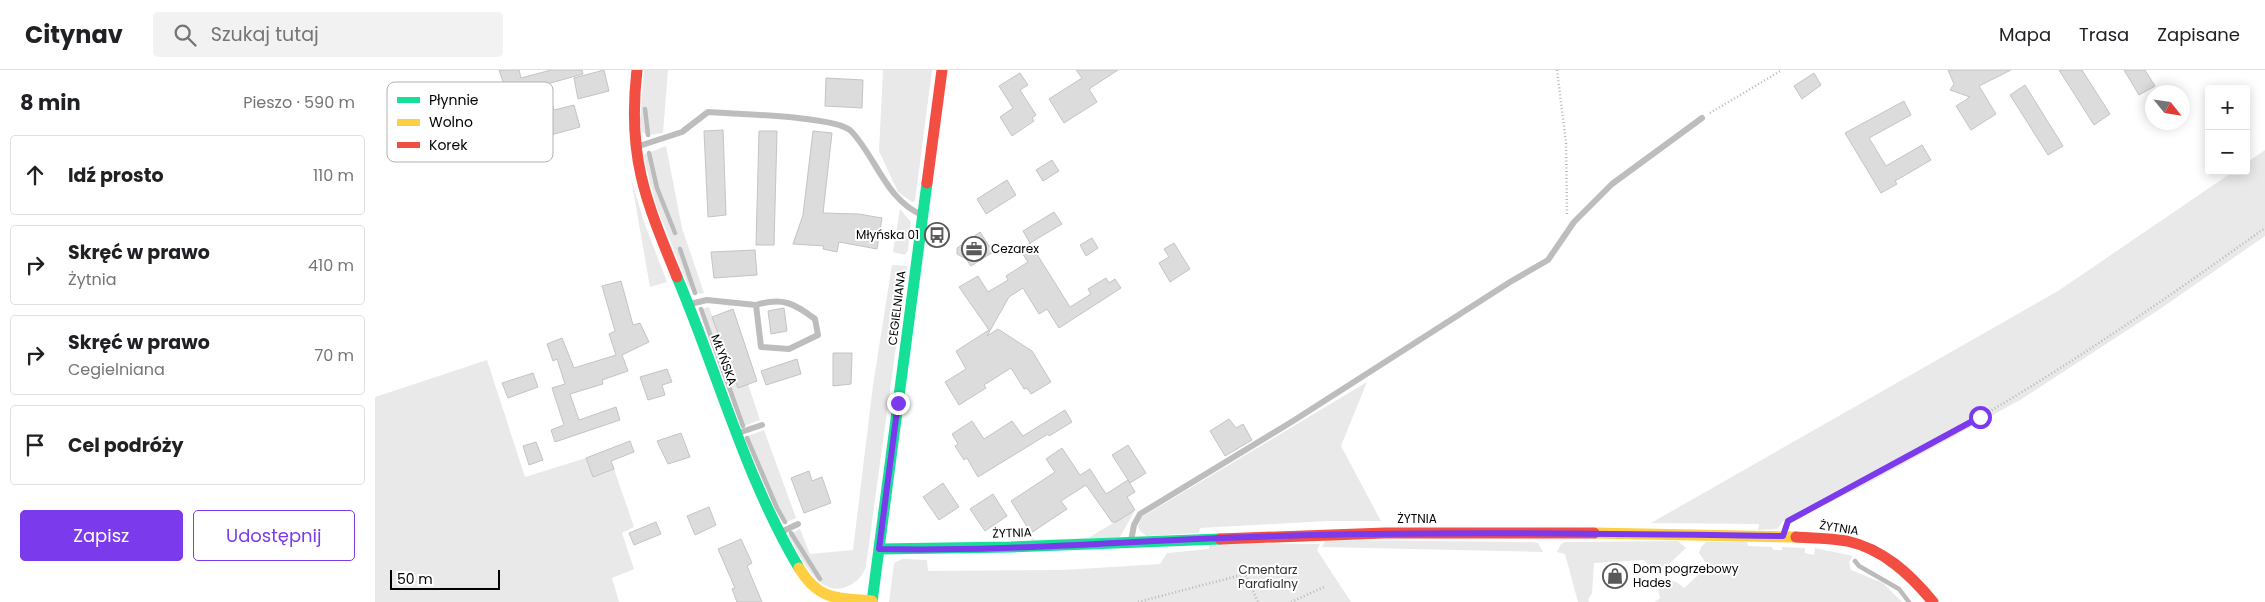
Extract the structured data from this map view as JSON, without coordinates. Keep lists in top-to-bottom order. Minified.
{"streets":{"street":["CEGIELNIANA","MŁYŃSKA","ŻYTNIA"]},"crossings":[["CEGIELNIANA","MŁYŃSKA"],["CEGIELNIANA","ŻYTNIA"]],"parks":["Cmentarz Parafialny"],"places":{"bus stop":["Młyńska 01"],"office":["Cezarex"],"shop":["Dom pogrzebowy Hades"]},"legend":["Płynnie","Wolno","Korek"],"scale_bar":"50 m","north":"bottom right","page":{"header":"Citynav","search":"Szukaj tutaj","nav":["Mapa","Trasa","Zapisane"],"heading":["8 min","Pieszo · 590 m"],"map_buttons":["+","−"],"list":[["Idź prosto","110 m"],["Skręć w prawo","Żytnia","410 m"],["Skręć w prawo","Cegielniana","70 m"],"Cel podróży"],"buttons":["Zapisz","Udostępnij"],"scale":"50 m"}}
